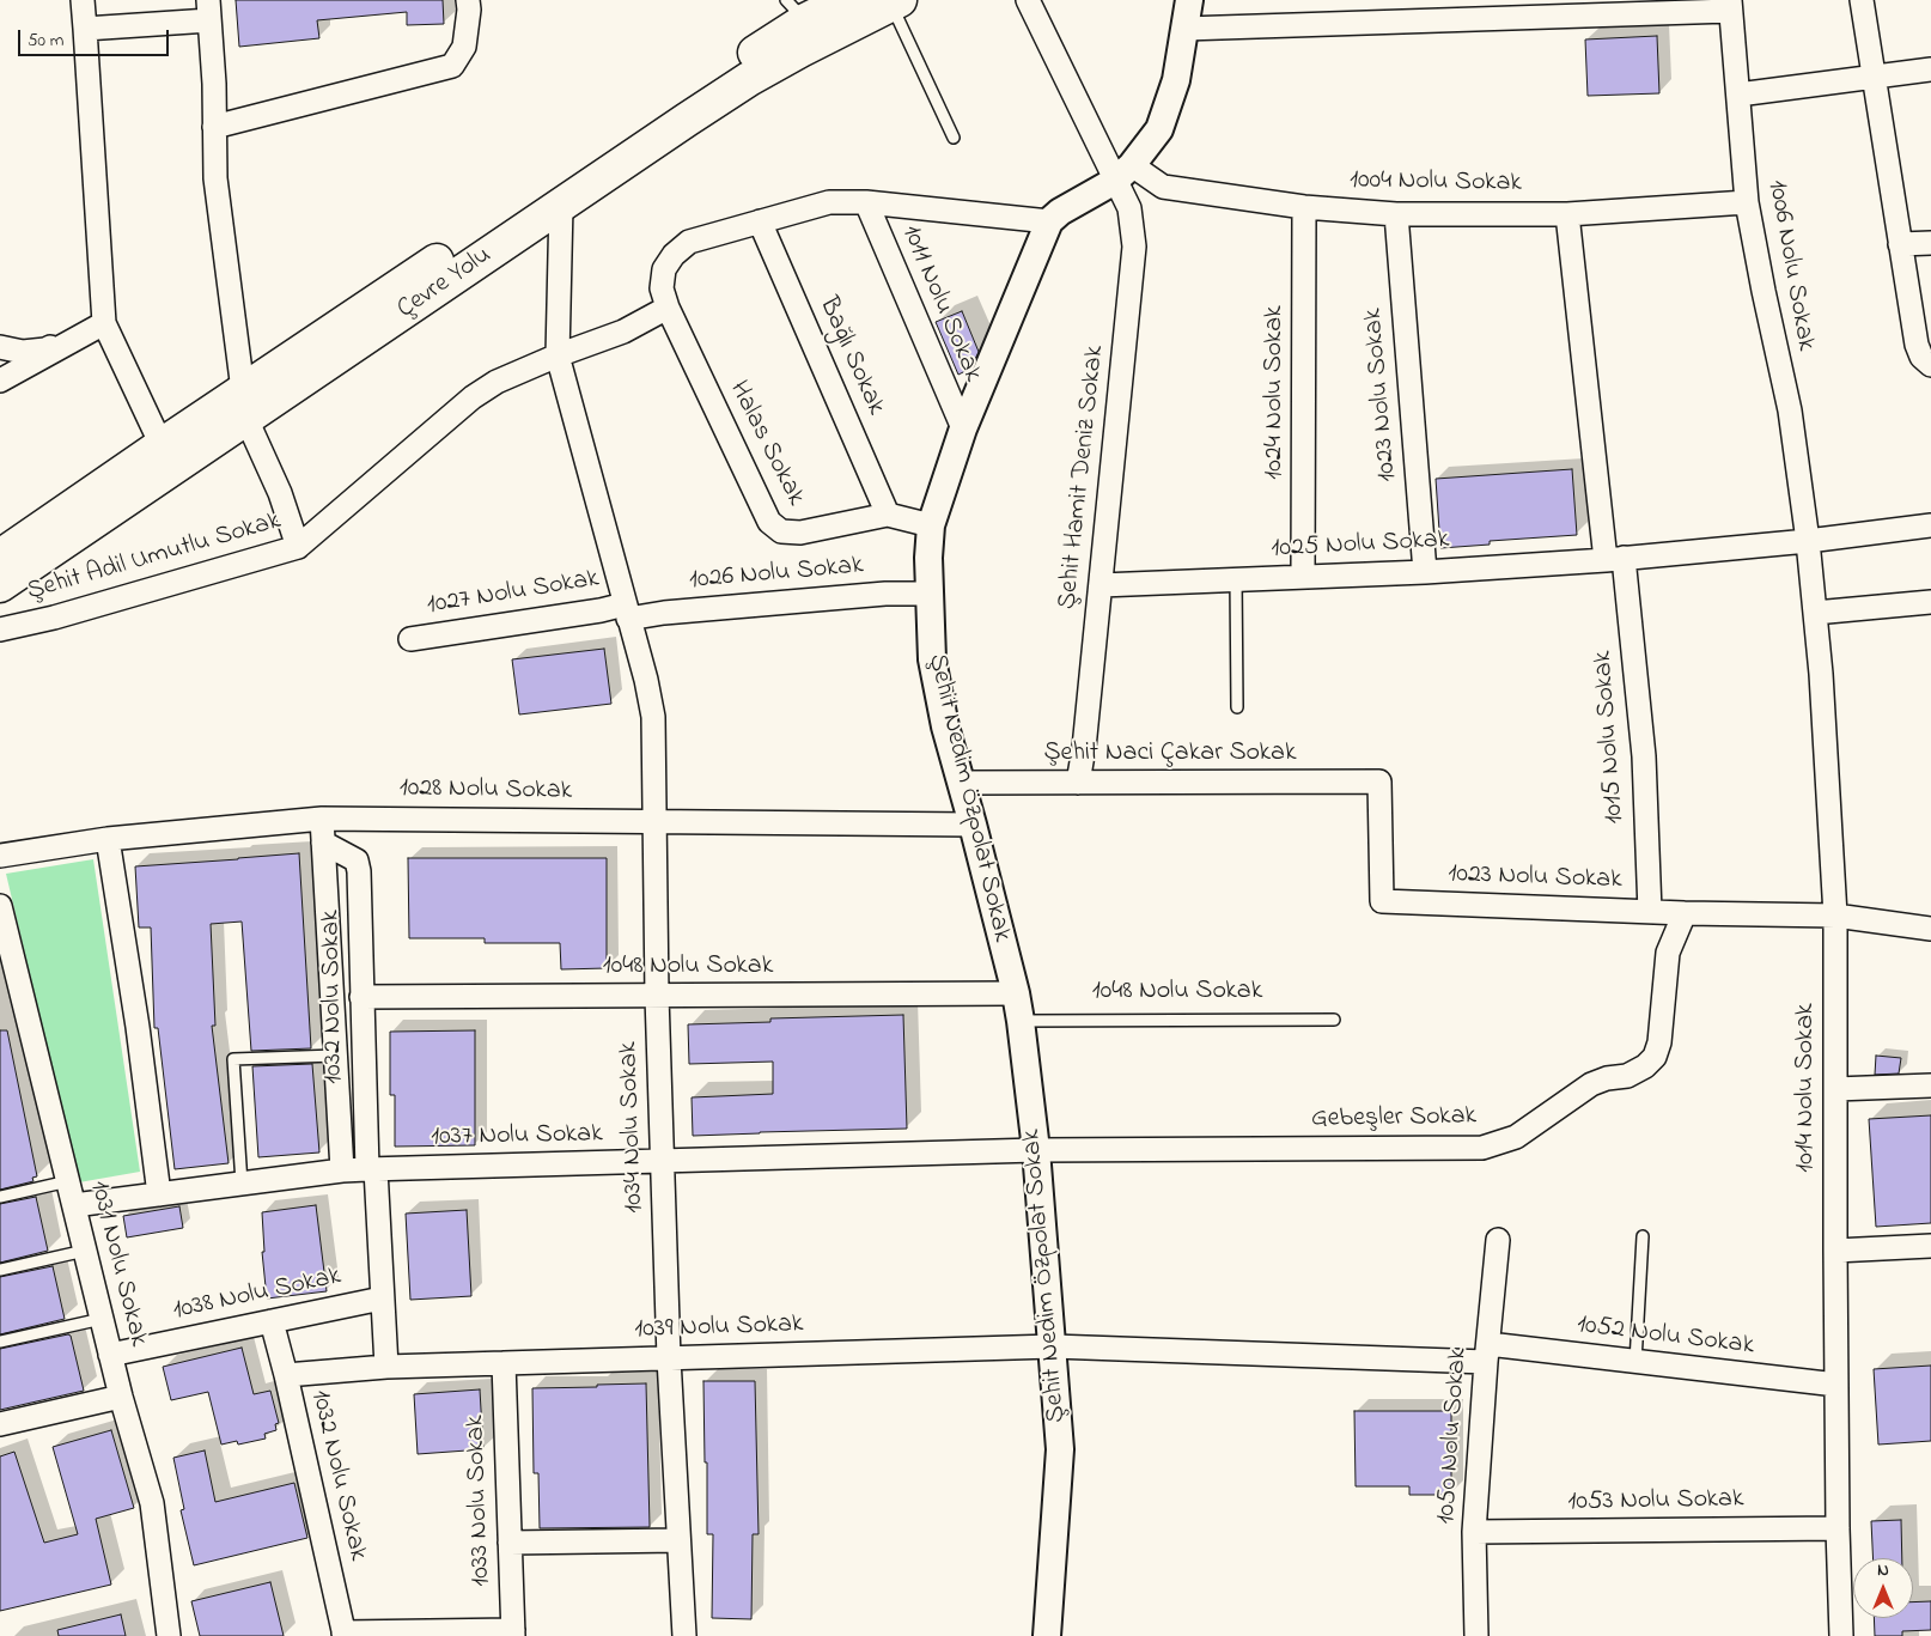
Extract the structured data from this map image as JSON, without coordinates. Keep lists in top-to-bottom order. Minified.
{"streets":{"main road":["Çevre Yolu"],"street":["1004 Nolu Sokak","1006 Nolu Sokak","1011 Nolu Sokak","Bağlı Sokak","1024 Nolu Sokak","1023 Nolu Sokak","Halas Sokak","Şehit Hamit Deniz Sokak","1025 Nolu Sokak","Şehit Adil Umutlu Sokak","1026 Nolu Sokak","1027 Nolu Sokak","1015 Nolu Sokak","Şehit Naci Çakar Sokak","1028 Nolu Sokak","Şehit Nedim Özpolat Sokak","1048 Nolu Sokak","1032 Nolu Sokak","1014 Nolu Sokak","Gebeşler Sokak","1034 Nolu Sokak","1037 Nolu Sokak","1031 Nolu Sokak","1038 Nolu Sokak","1039 Nolu Sokak","1052 Nolu Sokak","1050 Nolu Sokak","1033 Nolu Sokak","1053 Nolu Sokak"]},"crossings":[["1004 Nolu Sokak","1006 Nolu Sokak"],["1004 Nolu Sokak","1024 Nolu Sokak"],["1004 Nolu Sokak","1023 Nolu Sokak"],["1004 Nolu Sokak","Şehit Hamit Deniz Sokak"],["1004 Nolu Sokak","1015 Nolu Sokak"],["1006 Nolu Sokak","1025 Nolu Sokak"],["1006 Nolu Sokak","1014 Nolu Sokak"],["Çevre Yolu","1034 Nolu Sokak"],["1011 Nolu Sokak","Şehit Nedim Özpolat Sokak"],["Bağlı Sokak","Halas Sokak"],["1024 Nolu Sokak","1025 Nolu Sokak"],["1023 Nolu Sokak","1025 Nolu Sokak"],["1023 Nolu Sokak","1015 Nolu Sokak"],["1023 Nolu Sokak","Şehit Naci Çakar Sokak"],["1023 Nolu Sokak","Gebeşler Sokak"],["Halas Sokak","Şehit Adil Umutlu Sokak"],["Halas Sokak","Şehit Nedim Özpolat Sokak"],["Şehit Hamit Deniz Sokak","1025 Nolu Sokak"],["Şehit Hamit Deniz Sokak","Şehit Naci Çakar Sokak"],["1025 Nolu Sokak","1015 Nolu Sokak"],["1025 Nolu Sokak","1014 Nolu Sokak"],["Şehit Adil Umutlu Sokak","1034 Nolu Sokak"],["1026 Nolu Sokak","1027 Nolu Sokak"],["1026 Nolu Sokak","Şehit Nedim Özpolat Sokak"],["1026 Nolu Sokak","1034 Nolu Sokak"],["1027 Nolu Sokak","1034 Nolu Sokak"],["Şehit Naci Çakar Sokak","Şehit Nedim Özpolat Sokak"],["1028 Nolu Sokak","Şehit Nedim Özpolat Sokak"],["1028 Nolu Sokak","1034 Nolu Sokak"],["Şehit Nedim Özpolat Sokak","1048 Nolu Sokak"],["Şehit Nedim Özpolat Sokak","Gebeşler Sokak"],["Şehit Nedim Özpolat Sokak","1037 Nolu Sokak"],["Şehit Nedim Özpolat Sokak","1039 Nolu Sokak"],["1048 Nolu Sokak","1032 Nolu Sokak"],["1048 Nolu Sokak","1034 Nolu Sokak"],["1032 Nolu Sokak","1037 Nolu Sokak"],["1032 Nolu Sokak","1038 Nolu Sokak"],["1032 Nolu Sokak","1039 Nolu Sokak"],["1014 Nolu Sokak","1052 Nolu Sokak"],["1014 Nolu Sokak","1053 Nolu Sokak"],["Gebeşler Sokak","1037 Nolu Sokak"],["1034 Nolu Sokak","1037 Nolu Sokak"],["1034 Nolu Sokak","1039 Nolu Sokak"],["1037 Nolu Sokak","1031 Nolu Sokak"],["1031 Nolu Sokak","1038 Nolu Sokak"],["1039 Nolu Sokak","1052 Nolu Sokak"],["1039 Nolu Sokak","1050 Nolu Sokak"],["1039 Nolu Sokak","1033 Nolu Sokak"],["1052 Nolu Sokak","1050 Nolu Sokak"],["1050 Nolu Sokak","1053 Nolu Sokak"]],"scale_bar":"50 m","north":"top"}
